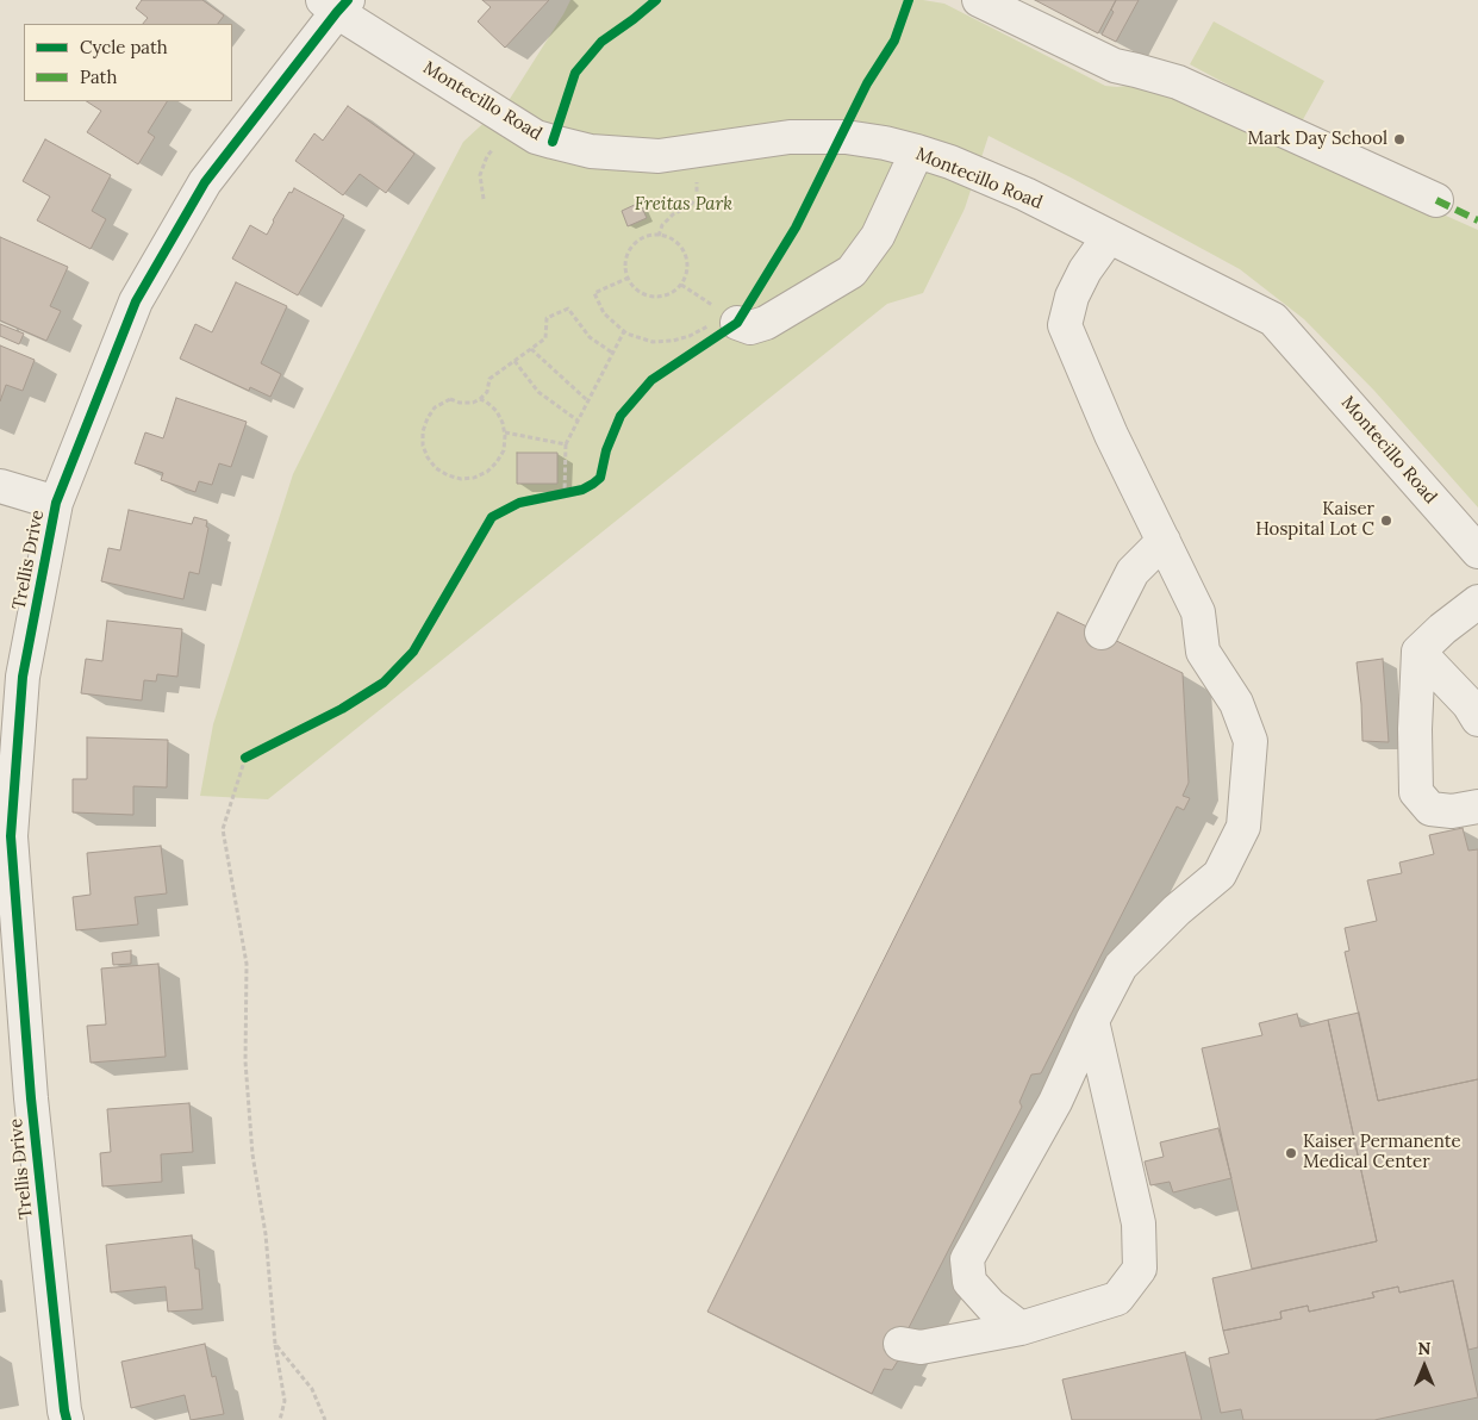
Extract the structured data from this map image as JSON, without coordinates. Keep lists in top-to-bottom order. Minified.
{"streets":{"street":["Montecillo Road","Trellis Drive"]},"crossings":[["Montecillo Road","Trellis Drive"]],"parks":["Freitas Park"],"places":["Mark Day School","Kaiser Hospital Lot C","Kaiser Permanente Medical Center"],"legend":["Cycle path","Path"],"north":"top"}
